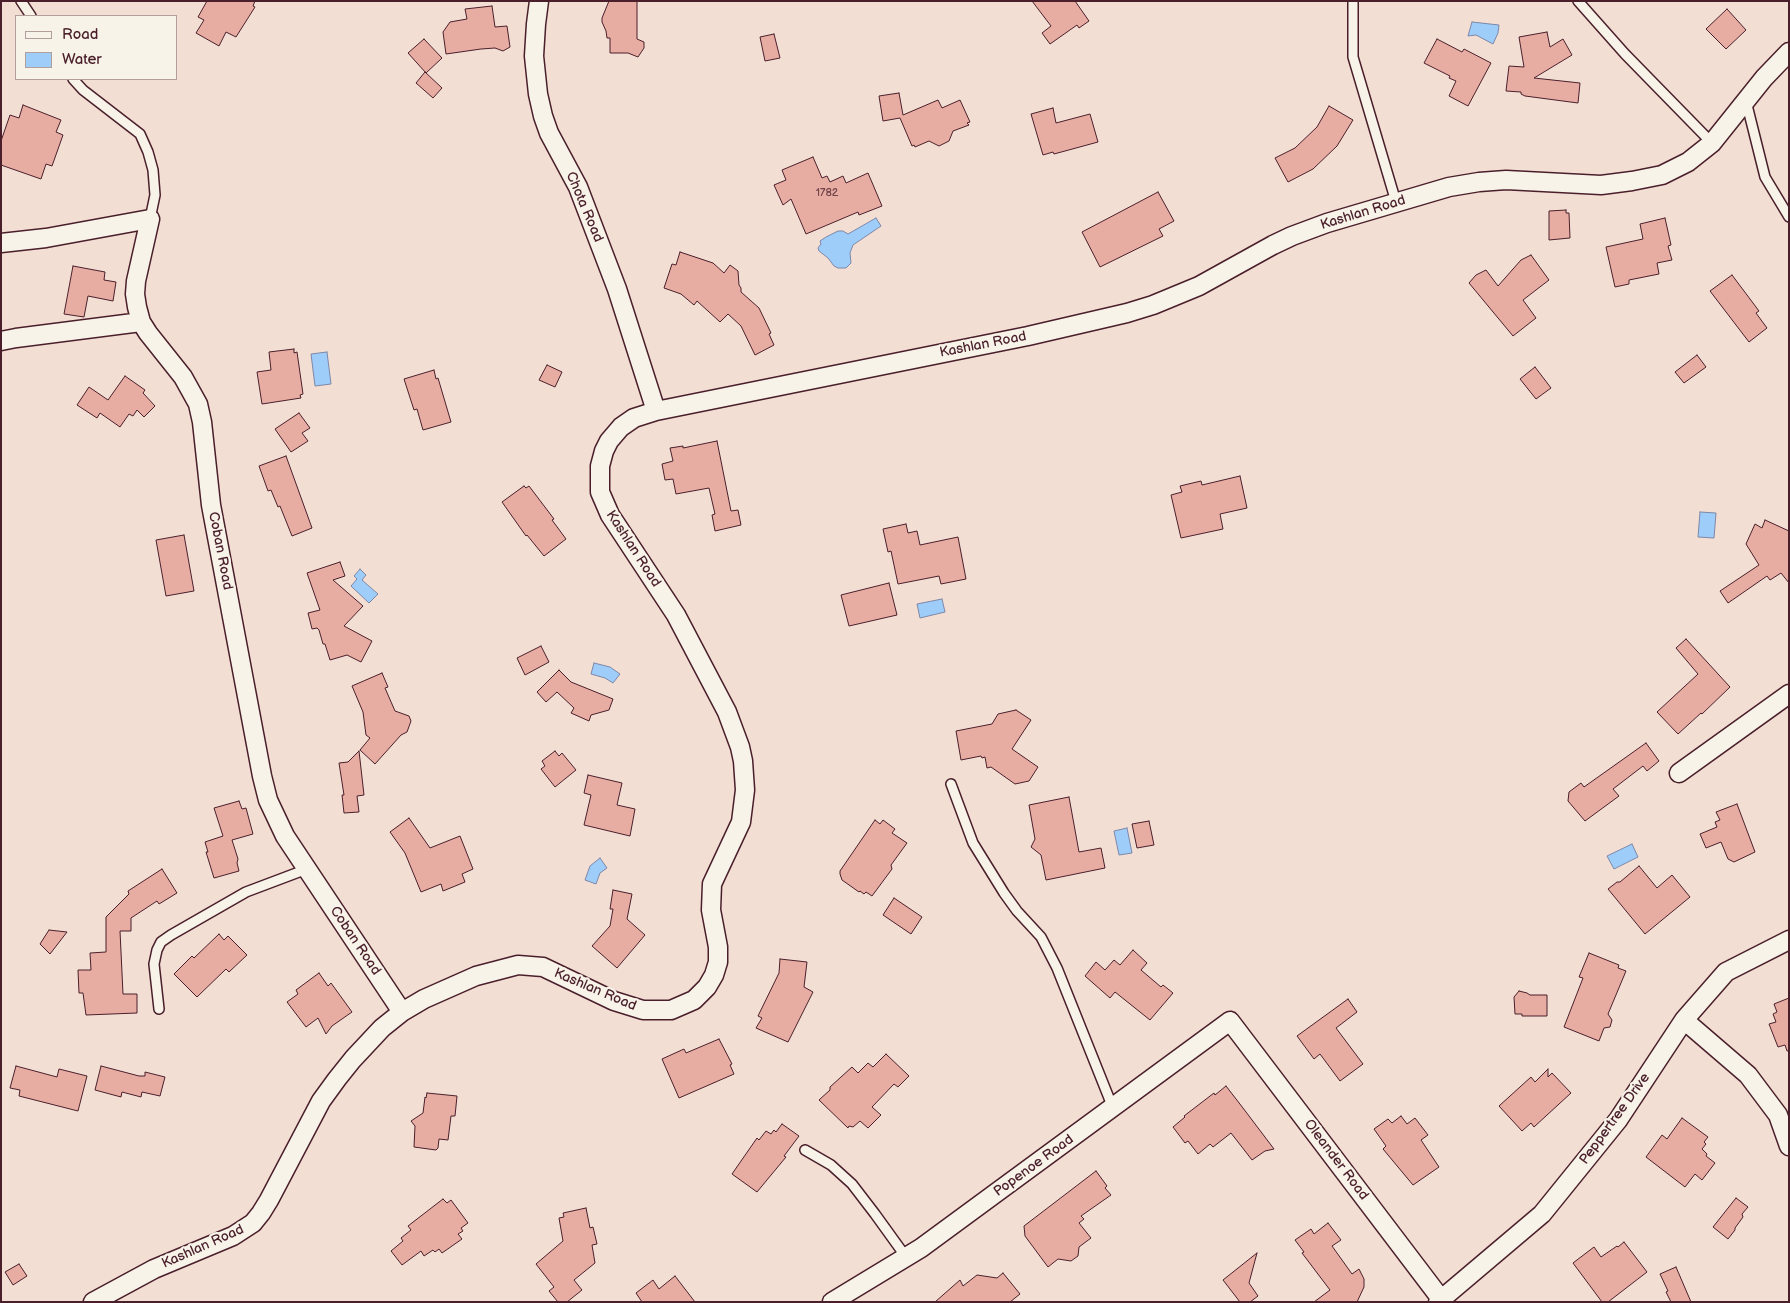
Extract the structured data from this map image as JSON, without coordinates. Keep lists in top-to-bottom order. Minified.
{"streets":{"street":["Chota Road","Kashlan Road","Coban Road","Peppertree Drive","Oleander Road","Popenoe Road"]},"crossings":[["Chota Road","Kashlan Road"],["Kashlan Road","Coban Road"],["Peppertree Drive","Oleander Road"],["Oleander Road","Popenoe Road"]],"house_numbers":["1782"],"legend":["Road","Water"]}
